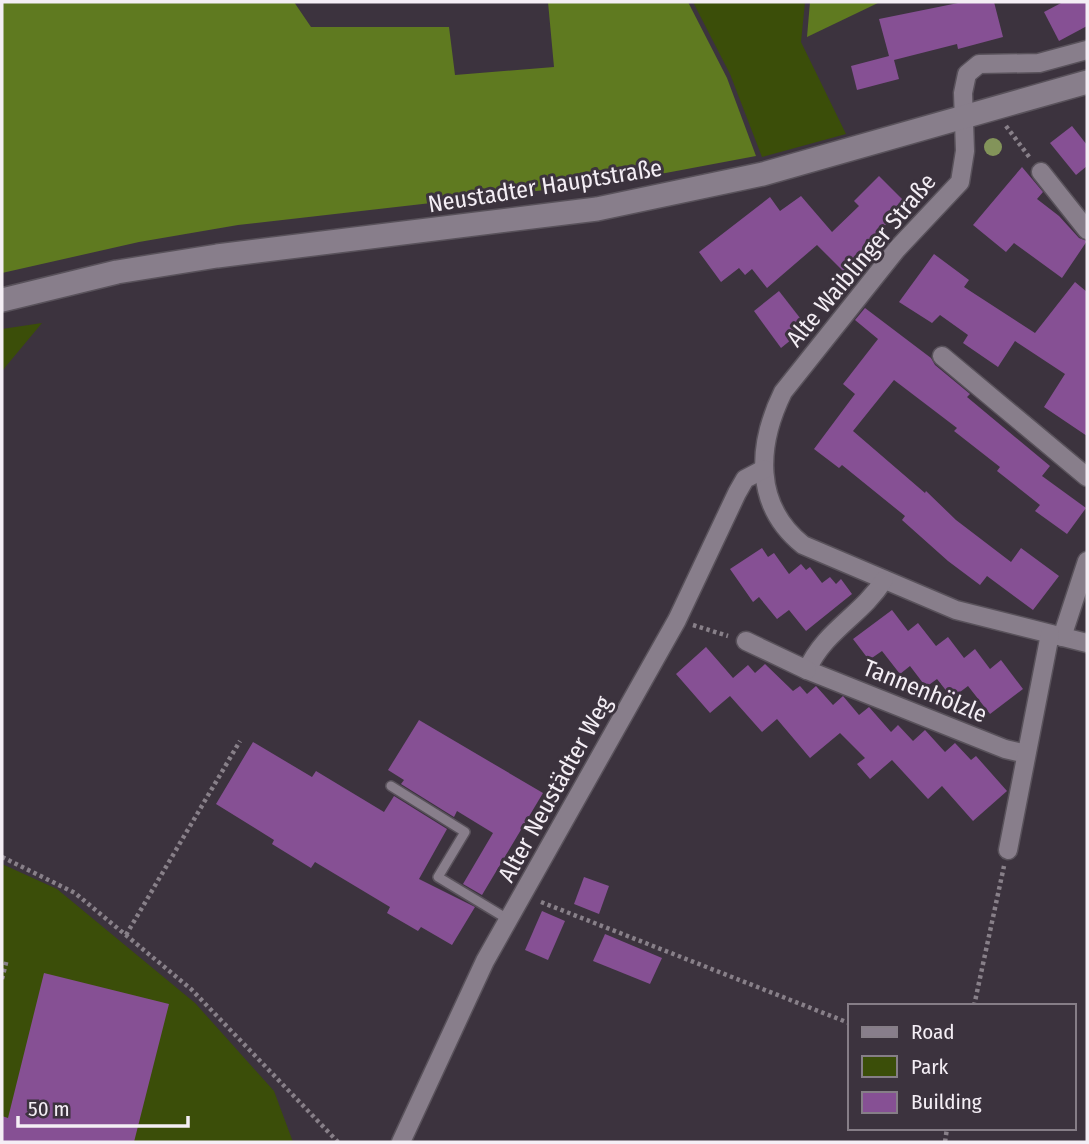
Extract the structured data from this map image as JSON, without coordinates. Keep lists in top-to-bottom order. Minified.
{"streets":{"street":["Neustadter Hauptstraße","Alte Waiblinger Straße","Tannenhölzle","Alter Neustädter Weg"]},"crossings":[["Neustadter Hauptstraße","Alte Waiblinger Straße"],["Alte Waiblinger Straße","Alter Neustädter Weg"]],"legend":["Road","Park","Building"],"scale_bar":"50 m"}
